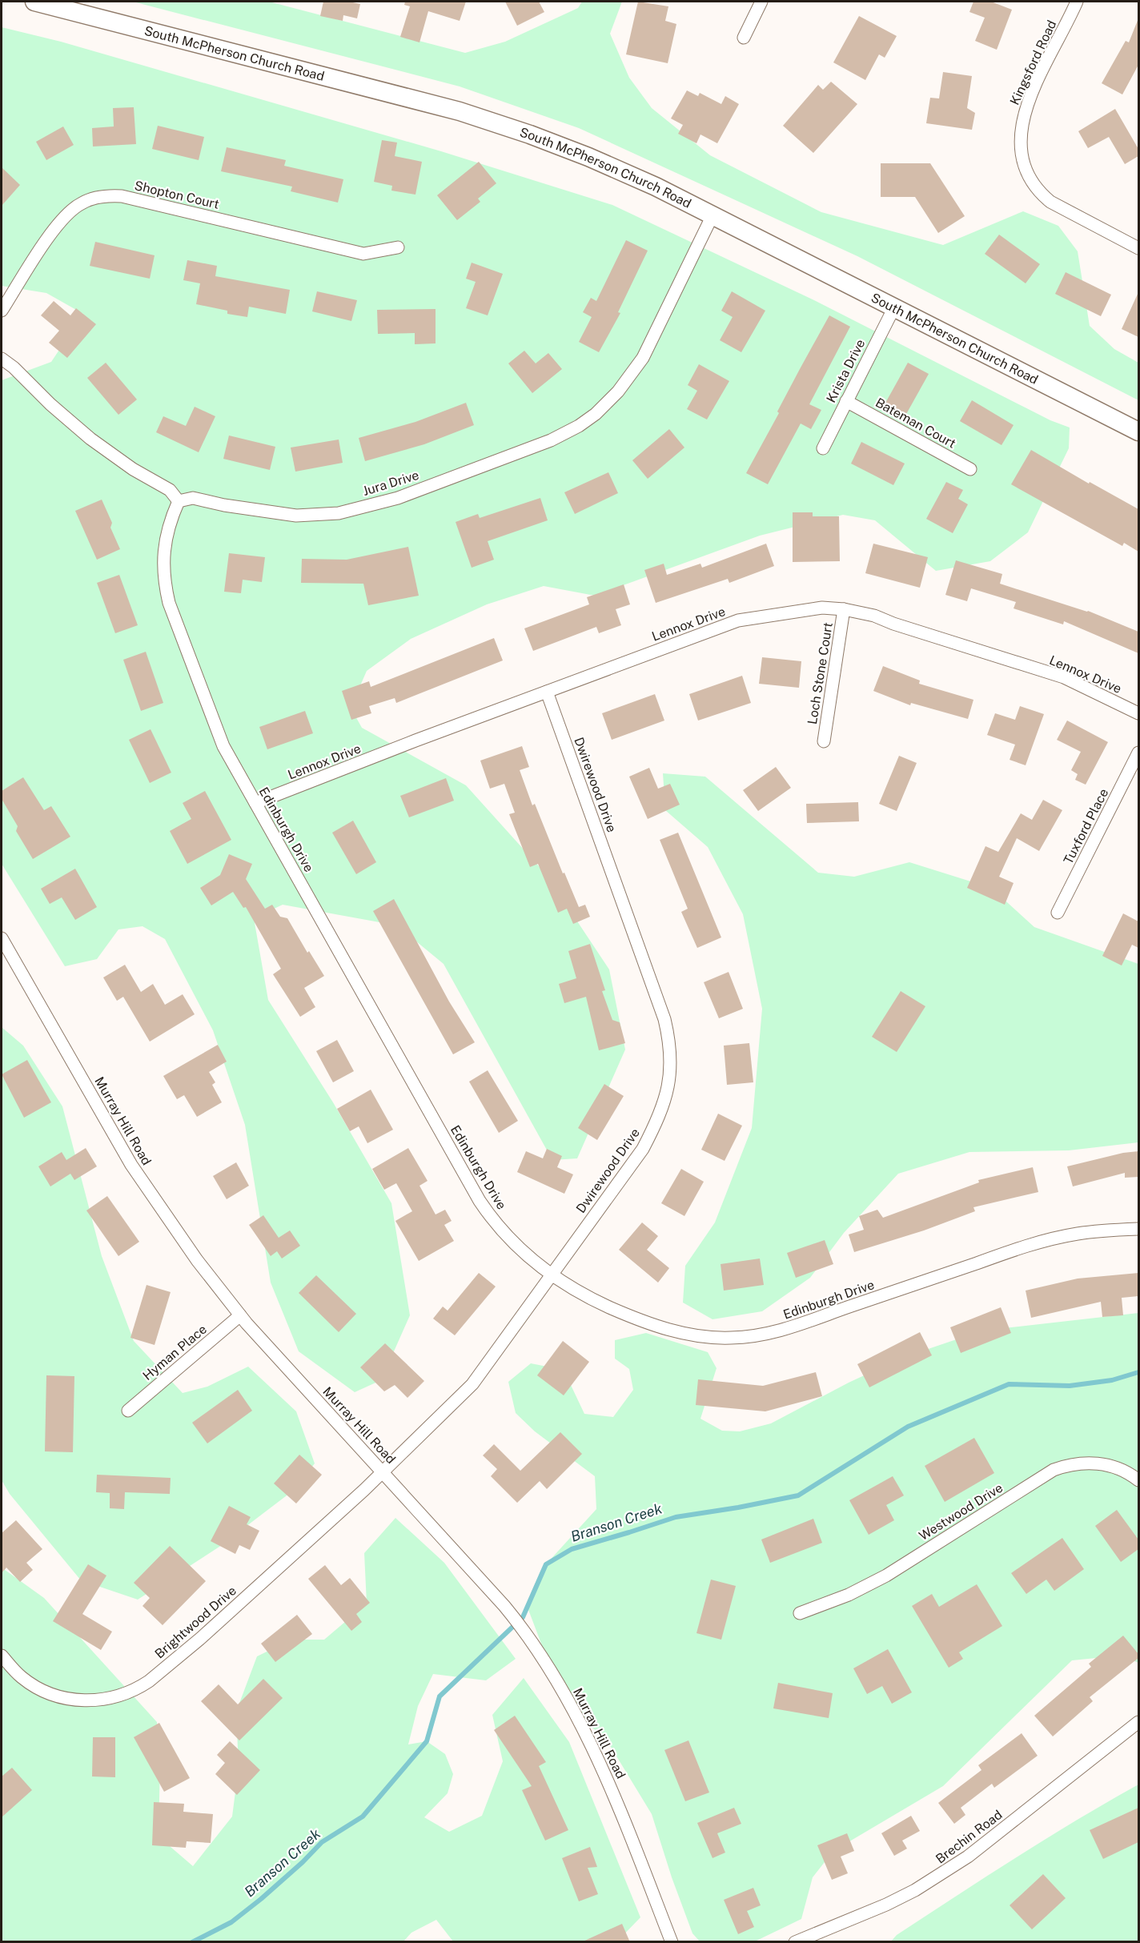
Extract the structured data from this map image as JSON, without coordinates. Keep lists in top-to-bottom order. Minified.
{"streets":{"main road":["South McPherson Church Road"],"street":["Kingsford Road","Shopton Court","Krista Drive","Bateman Court","Jura Drive","Lennox Drive","Loch Stone Court","Dwirewood Drive","Tuxford Place","Edinburgh Drive","Murray Hill Road","Hyman Place","Westwood Drive","Brightwood Drive","Brechin Road"]},"crossings":[["South McPherson Church Road","Krista Drive"],["South McPherson Church Road","Jura Drive"],["Krista Drive","Bateman Court"],["Jura Drive","Edinburgh Drive"],["Lennox Drive","Loch Stone Court"],["Lennox Drive","Dwirewood Drive"],["Lennox Drive","Edinburgh Drive"],["Dwirewood Drive","Edinburgh Drive"],["Dwirewood Drive","Murray Hill Road"],["Dwirewood Drive","Brightwood Drive"],["Murray Hill Road","Hyman Place"],["Murray Hill Road","Brightwood Drive"]],"water":["Branson Creek"]}
